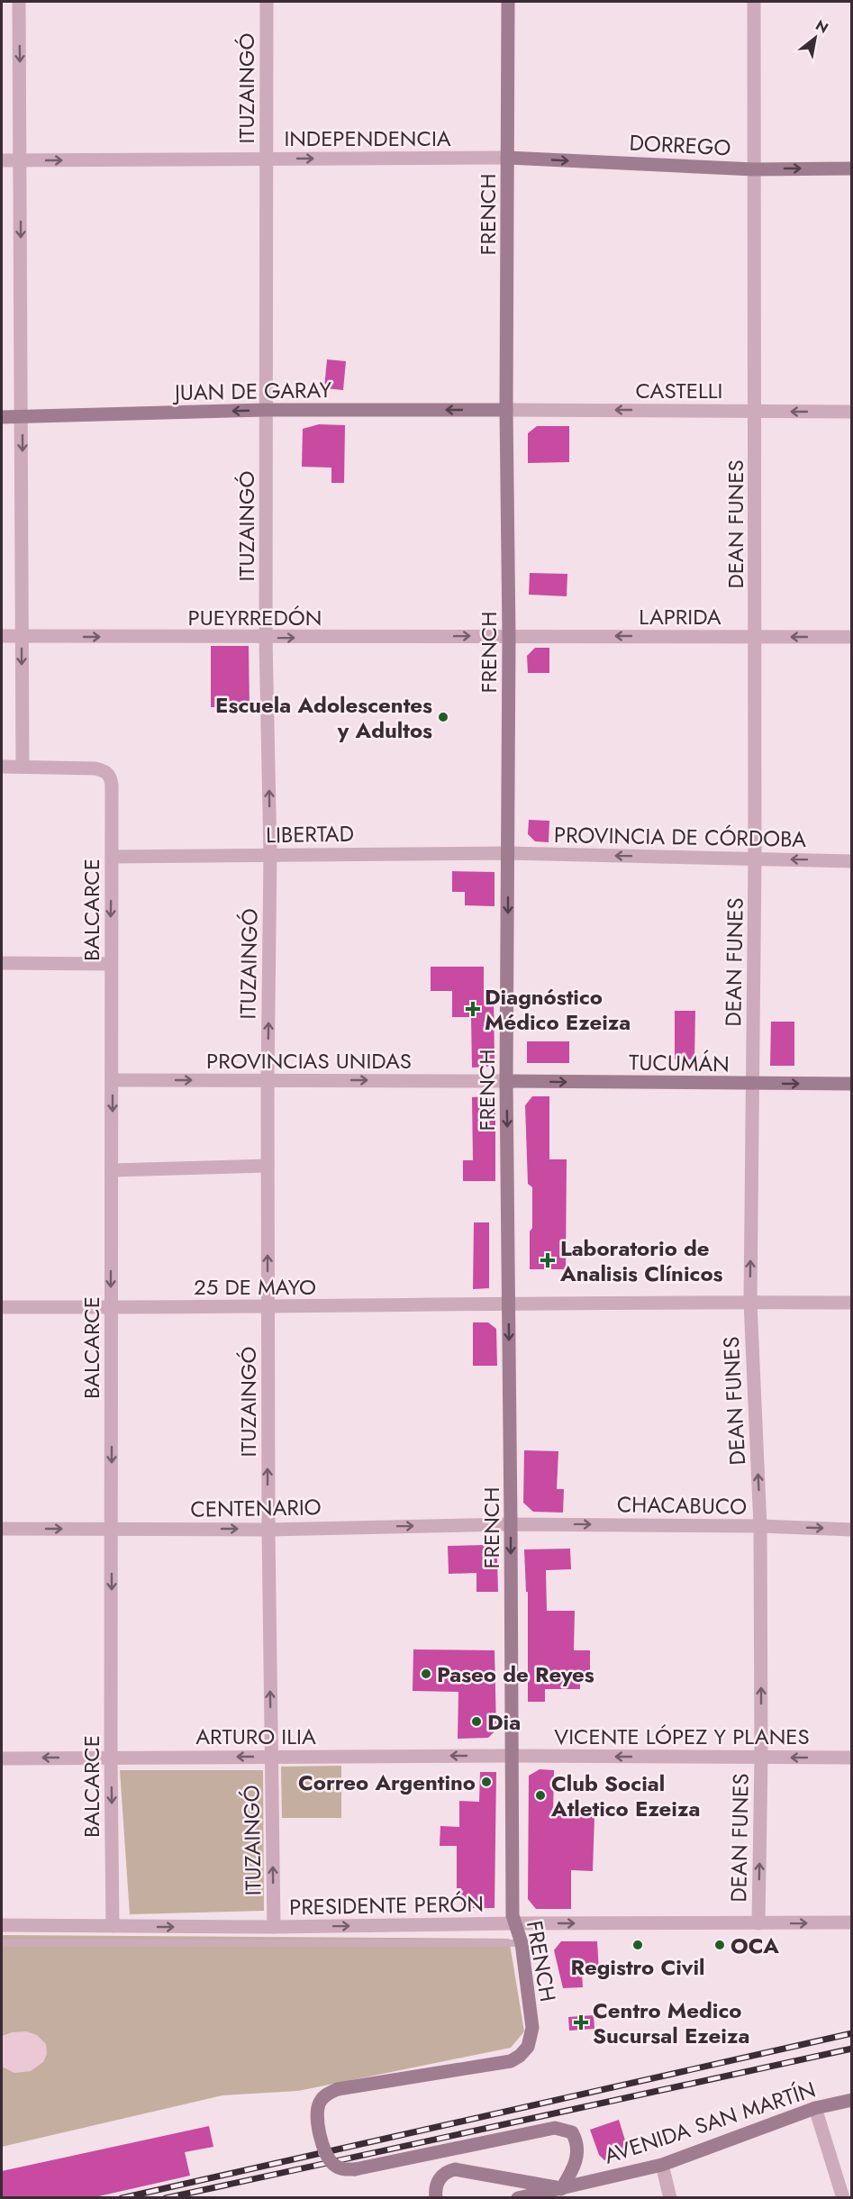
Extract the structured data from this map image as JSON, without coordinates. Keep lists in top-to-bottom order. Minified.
{"streets":{"street":["ITUZAINGÓ","INDEPENDENCIA","DORREGO","FRENCH","CASTELLI","JUAN DE GARAY","DEAN FUNES","LAPRIDA","PUEYRREDÓN","LIBERTAD","PROVINCIA DE CÓRDOBA","BALCARCE","PROVINCIAS UNIDAS","TUCUMÁN","25 DE MAYO","CHACABUCO","CENTENARIO","ARTURO ILIA","VICENTE LÓPEZ Y PLANES","PRESIDENTE PERÓN","AVENIDA SAN MARTÍN"]},"crossings":[["ITUZAINGÓ","INDEPENDENCIA"],["ITUZAINGÓ","JUAN DE GARAY"],["ITUZAINGÓ","PUEYRREDÓN"],["ITUZAINGÓ","LIBERTAD"],["ITUZAINGÓ","PROVINCIAS UNIDAS"],["ITUZAINGÓ","25 DE MAYO"],["ITUZAINGÓ","CENTENARIO"],["ITUZAINGÓ","ARTURO ILIA"],["ITUZAINGÓ","PRESIDENTE PERÓN"],["INDEPENDENCIA","DORREGO"],["INDEPENDENCIA","FRENCH"],["DORREGO","FRENCH"],["DORREGO","DEAN FUNES"],["FRENCH","CASTELLI"],["FRENCH","JUAN DE GARAY"],["FRENCH","LAPRIDA"],["FRENCH","PUEYRREDÓN"],["FRENCH","LIBERTAD"],["FRENCH","PROVINCIA DE CÓRDOBA"],["FRENCH","PROVINCIAS UNIDAS"],["FRENCH","TUCUMÁN"],["FRENCH","25 DE MAYO"],["FRENCH","CHACABUCO"],["FRENCH","CENTENARIO"],["FRENCH","ARTURO ILIA"],["FRENCH","VICENTE LÓPEZ Y PLANES"],["FRENCH","PRESIDENTE PERÓN"],["FRENCH","AVENIDA SAN MARTÍN"],["CASTELLI","JUAN DE GARAY"],["CASTELLI","DEAN FUNES"],["DEAN FUNES","LAPRIDA"],["DEAN FUNES","PROVINCIA DE CÓRDOBA"],["DEAN FUNES","TUCUMÁN"],["DEAN FUNES","25 DE MAYO"],["DEAN FUNES","CHACABUCO"],["DEAN FUNES","VICENTE LÓPEZ Y PLANES"],["DEAN FUNES","PRESIDENTE PERÓN"],["LAPRIDA","PUEYRREDÓN"],["LIBERTAD","PROVINCIA DE CÓRDOBA"],["LIBERTAD","BALCARCE"],["BALCARCE","PROVINCIAS UNIDAS"],["BALCARCE","25 DE MAYO"],["BALCARCE","CENTENARIO"],["BALCARCE","ARTURO ILIA"],["BALCARCE","PRESIDENTE PERÓN"],["PROVINCIAS UNIDAS","TUCUMÁN"],["CHACABUCO","CENTENARIO"],["ARTURO ILIA","VICENTE LÓPEZ Y PLANES"]],"one_way":["ITUZAINGÓ","INDEPENDENCIA","DORREGO","CASTELLI","JUAN DE GARAY","DEAN FUNES","LAPRIDA","PUEYRREDÓN","PROVINCIA DE CÓRDOBA","BALCARCE","TUCUMÁN","CHACABUCO","CENTENARIO","ARTURO ILIA","VICENTE LÓPEZ Y PLANES","PRESIDENTE PERÓN"],"places":{"other":["Escuela Adolescentes y Adultos","Paseo de Reyes","Dia","Correo Argentino","Club Social Atletico Ezeiza","Registro Civil","OCA"],"health":["Diagnóstico Médico Ezeiza","Laboratorio de Analisis Clínicos","Centro Medico Sucursal Ezeiza"]},"north":"top right"}
